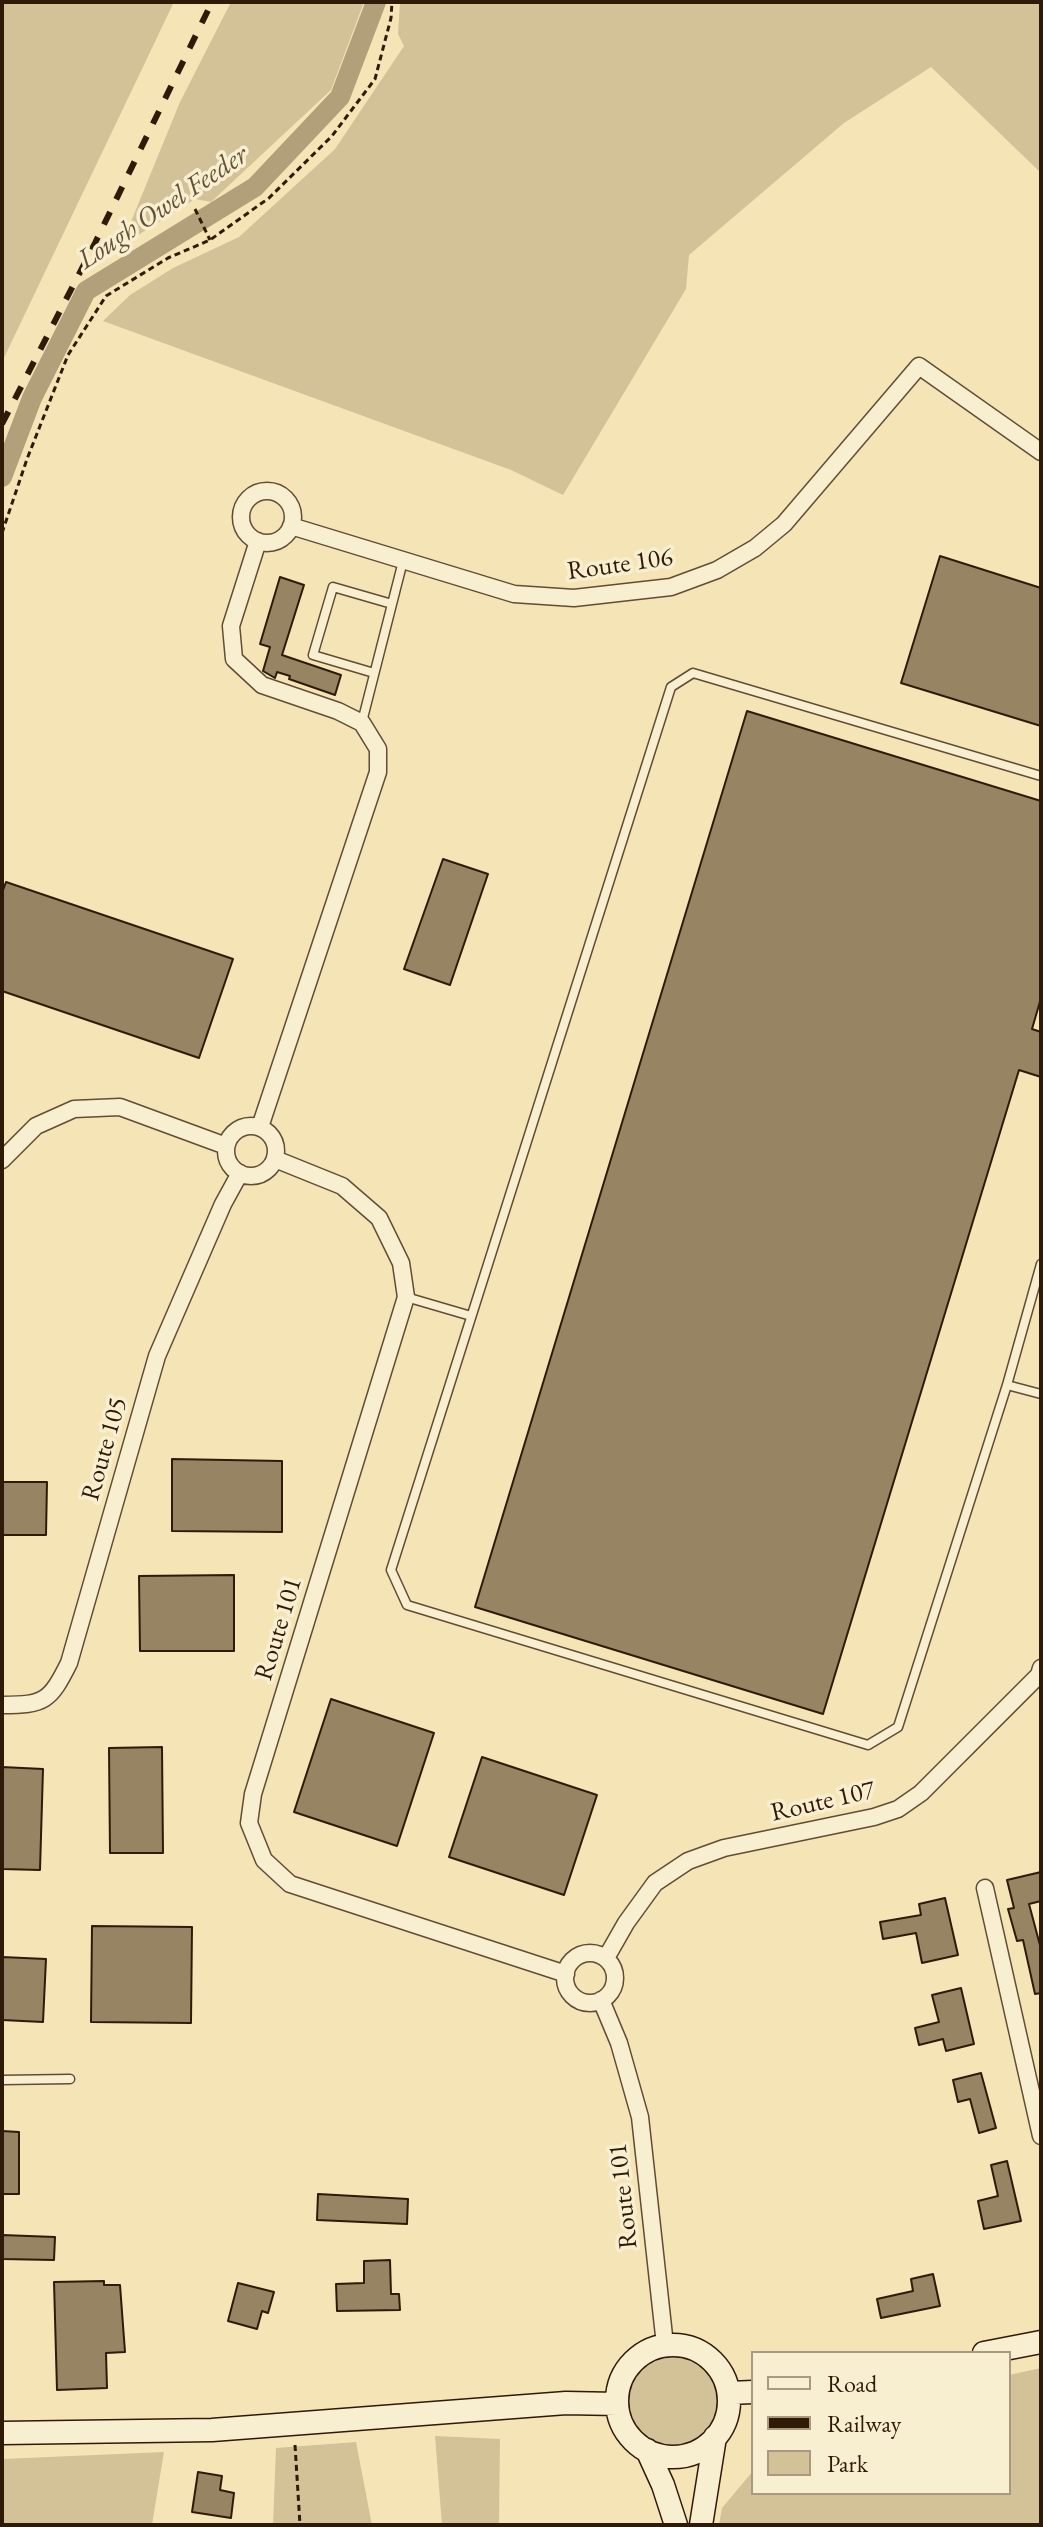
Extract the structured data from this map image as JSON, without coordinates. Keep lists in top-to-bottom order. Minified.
{"streets":{"street":["Route 106","Route 105","Route 101","Route 107"]},"crossings":[["Route 105","Route 101"],["Route 101","Route 107"]],"water":["Lough Owel Feeder"],"legend":["Road","Railway","Park"]}
